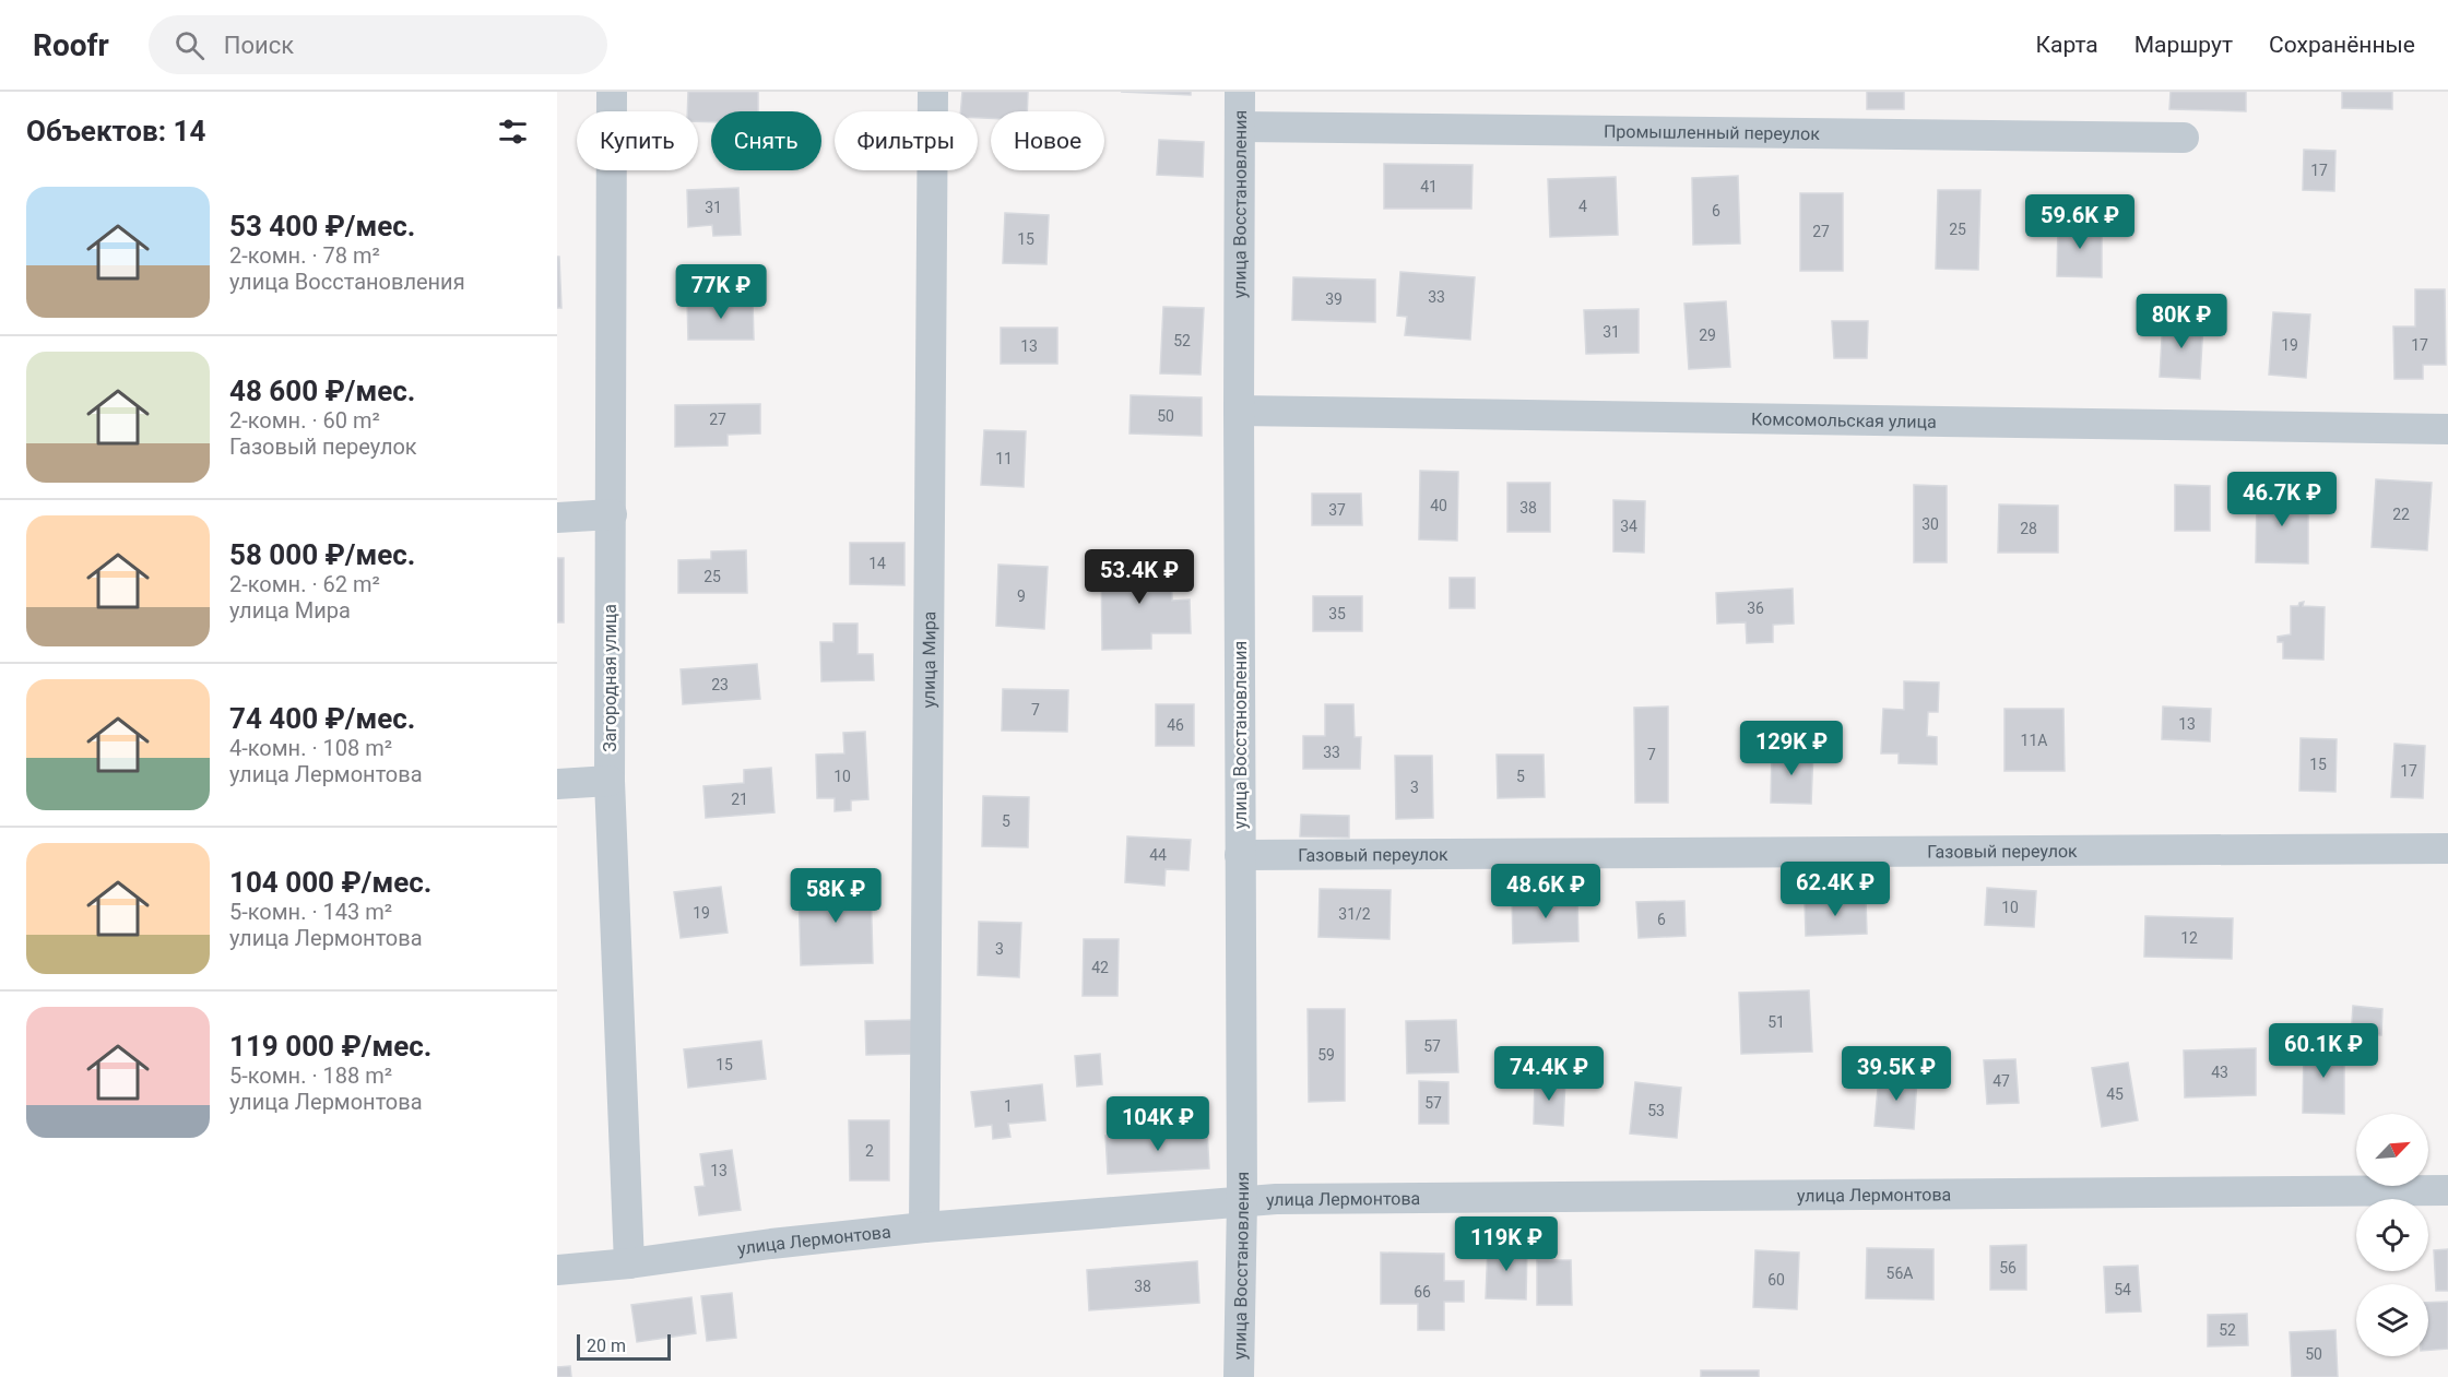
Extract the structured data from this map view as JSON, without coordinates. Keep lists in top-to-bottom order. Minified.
{"streets":{"street":["Промышленный переулок","улица Восстановления","Комсомольская улица","улица Мира","Загородная улица","Газовый переулок","улица Лермонтова"]},"crossings":[["Промышленный переулок","улица Восстановления"],["улица Восстановления","Комсомольская улица"],["улица Восстановления","Газовый переулок"],["улица Восстановления","улица Лермонтова"],["улица Мира","улица Лермонтова"],["Загородная улица","улица Лермонтова"]],"house_numbers":["17","41","4","31","6","25","27","15","33","39","31","29","52","19","17","13","50","27","11","40","38","37","22","30","34","28","14","25","9","36","35","23","7","13","46","11А","33","7","15","17","10","5","3","21","5","44","10","19","31/2","6","12","3","42","51","57","59","15","43","47","45","57","1","53","2","13","56","56А","60","38","54","66","52","50"],"scale_bar":"20 m","north":"top right","page":{"header":"Roofr","search":"Поиск","nav":["Карта","Маршрут","Сохранённые"],"heading":"Объектов: 14","chip":["Купить","Снять","Фильтры","Новое"],"list":[{"name":"53 400 ₽/мес.","note":"2-комн. · 78 m² · улица Восстановления"},{"name":"48 600 ₽/мес.","note":"2-комн. · 60 m² · Газовый переулок"},{"name":"58 000 ₽/мес.","note":"2-комн. · 62 m² · улица Мира"},{"name":"74 400 ₽/мес.","note":"4-комн. · 108 m² · улица Лермонтова"},{"name":"104 000 ₽/мес.","note":"5-комн. · 143 m² · улица Лермонтова"},{"name":"119 000 ₽/мес.","note":"5-комн. · 188 m² · улица Лермонтова"}],"price":["59.6K ₽","77K ₽","80K ₽","46.7K ₽","53.4K ₽","129K ₽","62.4K ₽","48.6K ₽","58K ₽","60.1K ₽","74.4K ₽","39.5K ₽","104K ₽","119K ₽"],"scale":"20 m"}}
